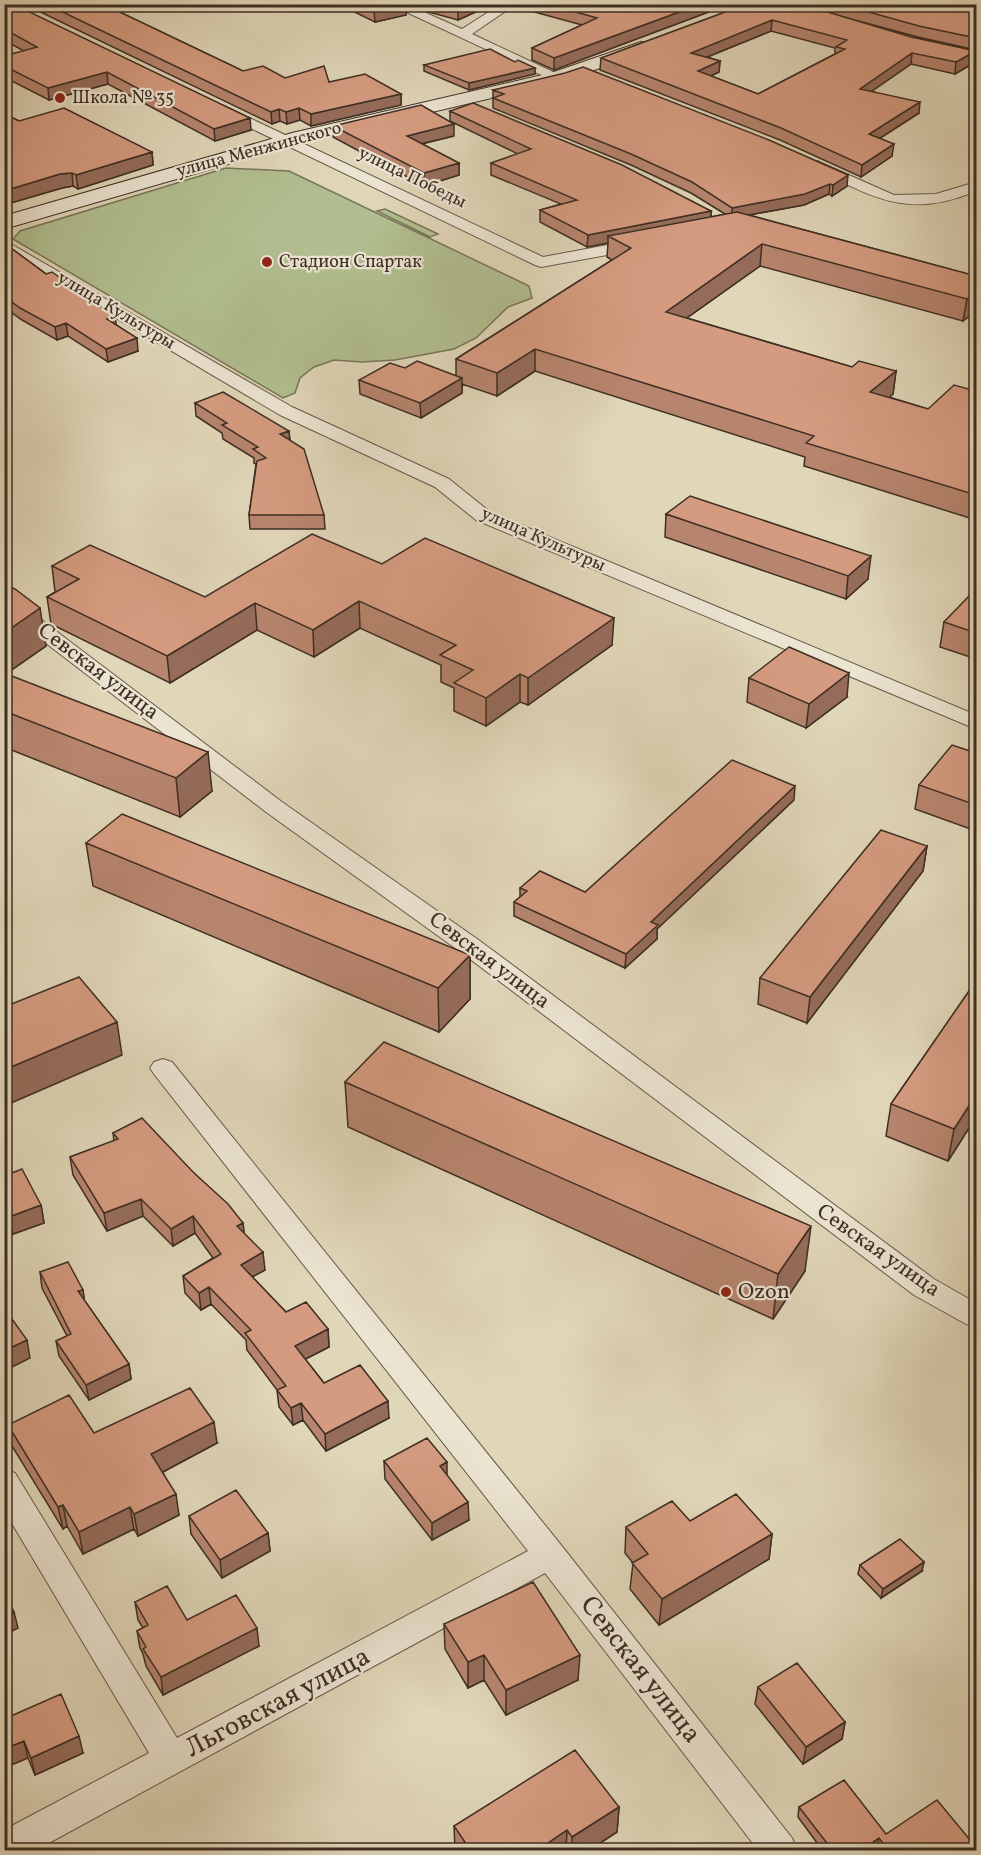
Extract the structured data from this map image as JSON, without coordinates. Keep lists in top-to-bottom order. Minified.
{"streets":{"street":["улица Менжинского","улица Победы","улица Культуры","Севская улица","Льговская улица"]},"crossings":[["улица Менжинского","улица Победы"],["Севская улица","Льговская улица"]],"places":["Школа № 35","Стадион Спартак","Ozon"]}
